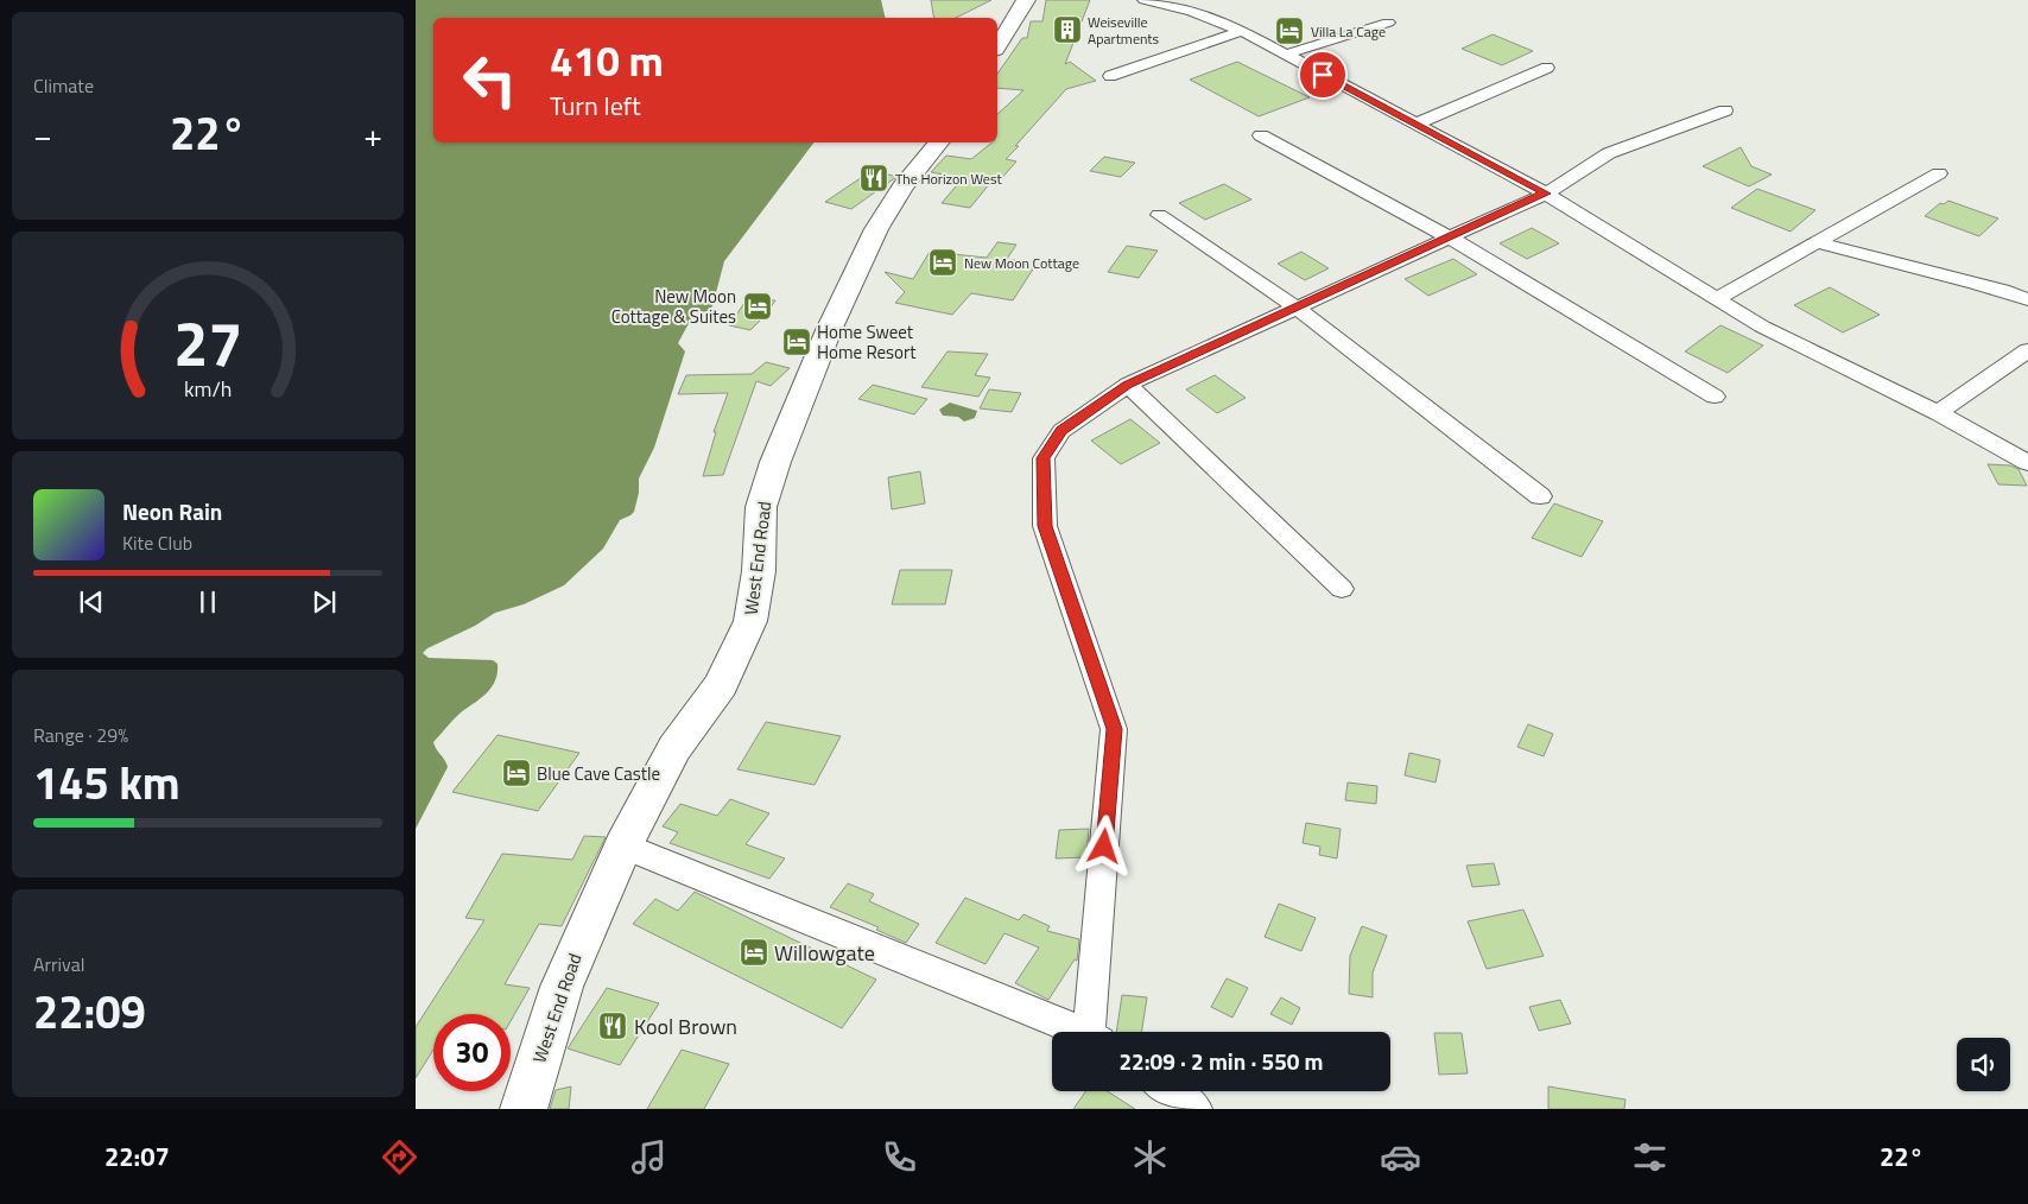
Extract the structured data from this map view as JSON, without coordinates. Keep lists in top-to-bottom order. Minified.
{"streets":{"main road":["West End Road"]},"places":{"building":["Weiseville Apartments"],"hotel":["Villa La Cage","New Moon Cottage","New Moon Cottage & Suites","Home Sweet Home Resort","Blue Cave Castle","Willowgate"],"restaurant":["The Horizon West","Kool Brown"]},"page":{"tile":["Climate",["Range · 29%","145 km"],["Arrival","22:09"]],"turn":["410 m","Turn left"],"heat":["−","22°","+"],"song":["Neon Rain","Kite Club"],"limit":"30","trip":"22:09 · 2 min · 550 m","tabs":["22:07","22°"],"gauge":["27","km/h"]}}
